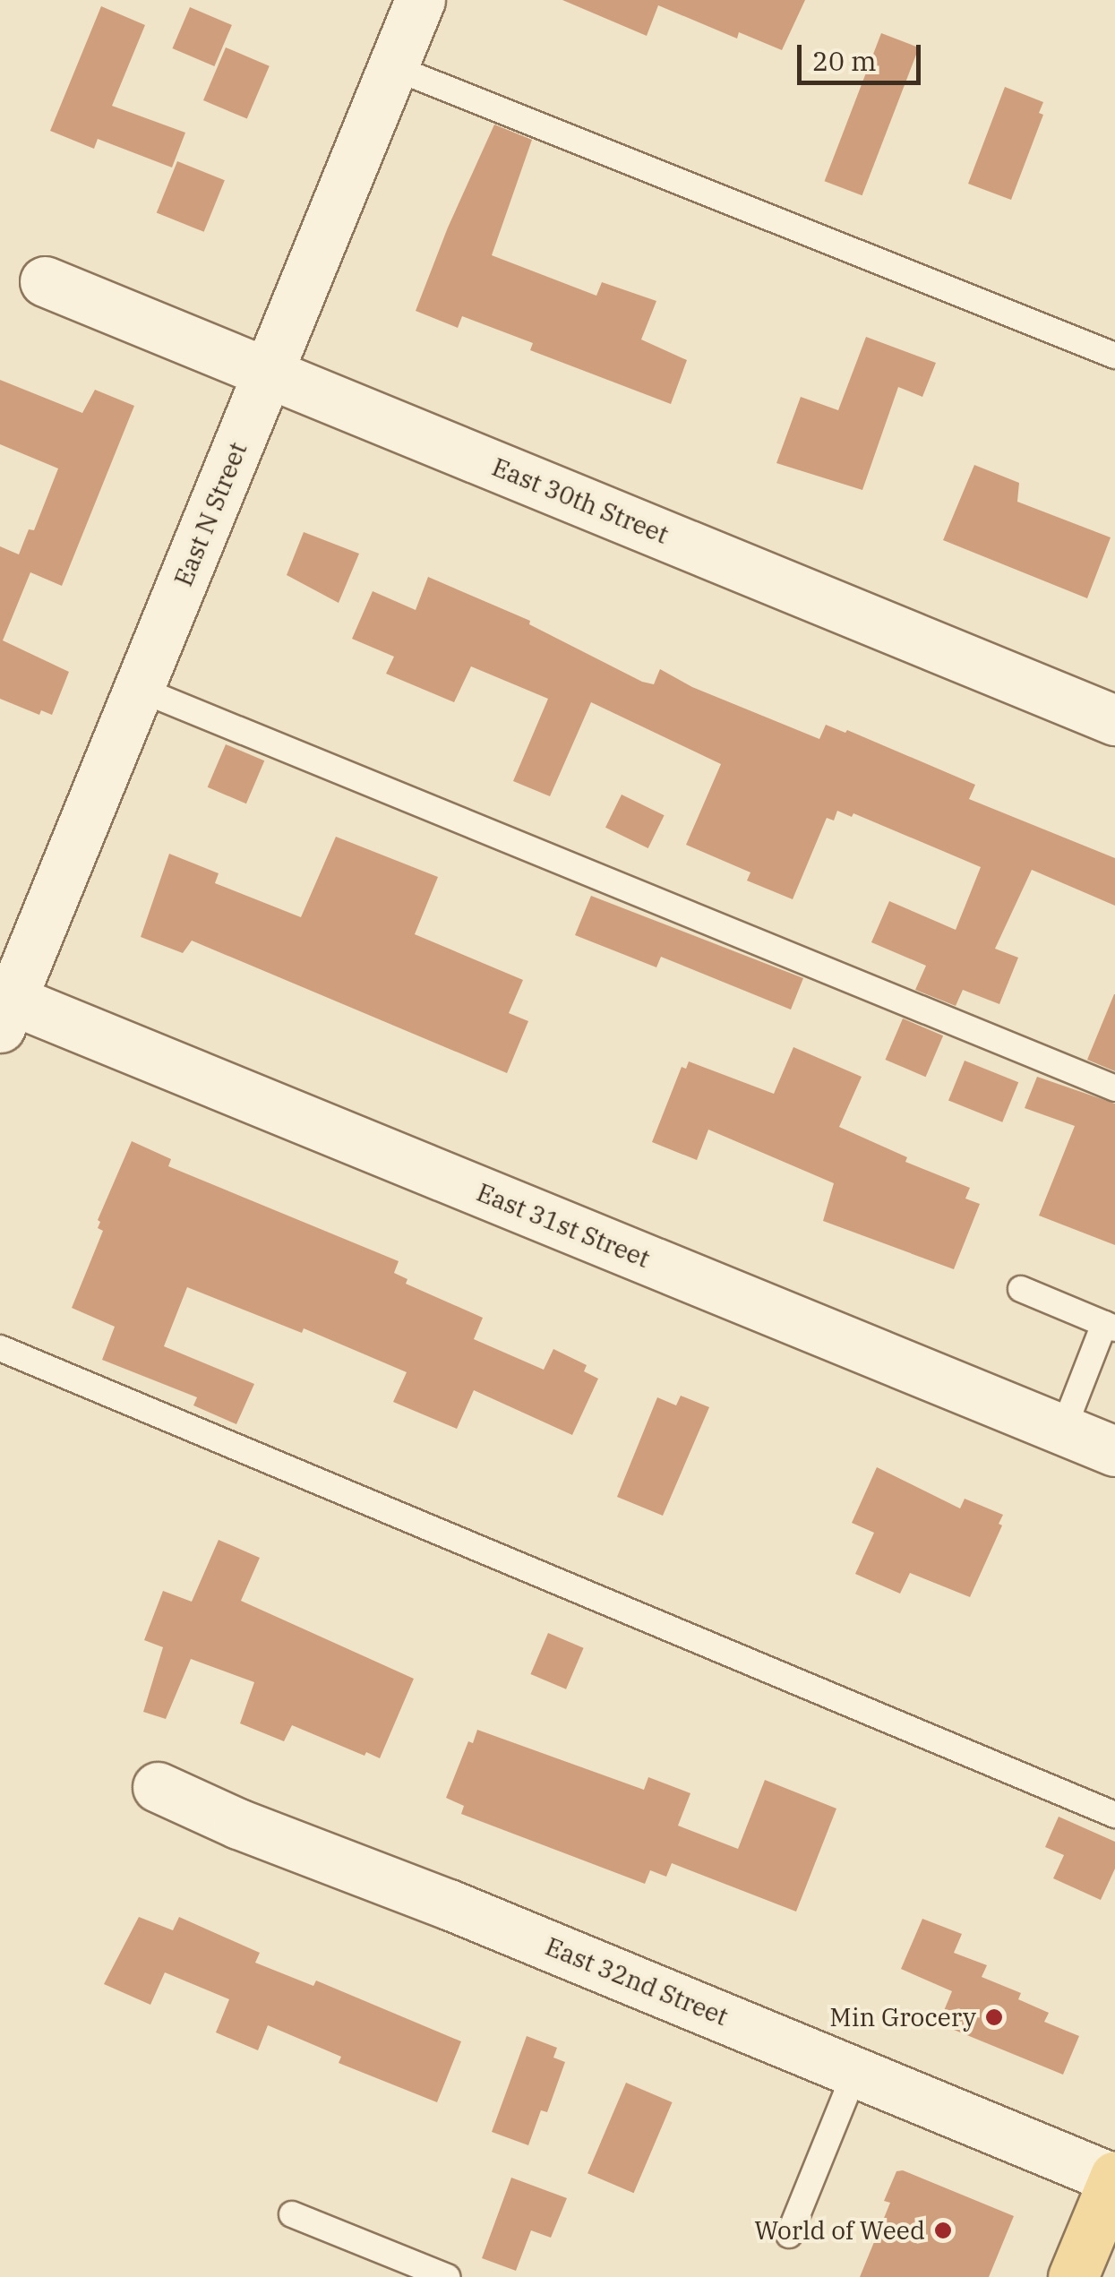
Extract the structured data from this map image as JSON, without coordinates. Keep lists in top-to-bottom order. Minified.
{"streets":{"street":["East 30th Street","East N Street","East 31st Street","East 32nd Street"]},"crossings":[["East 30th Street","East N Street"],["East N Street","East 31st Street"]],"places":["Min Grocery","World of Weed"],"scale_bar":"20 m"}
